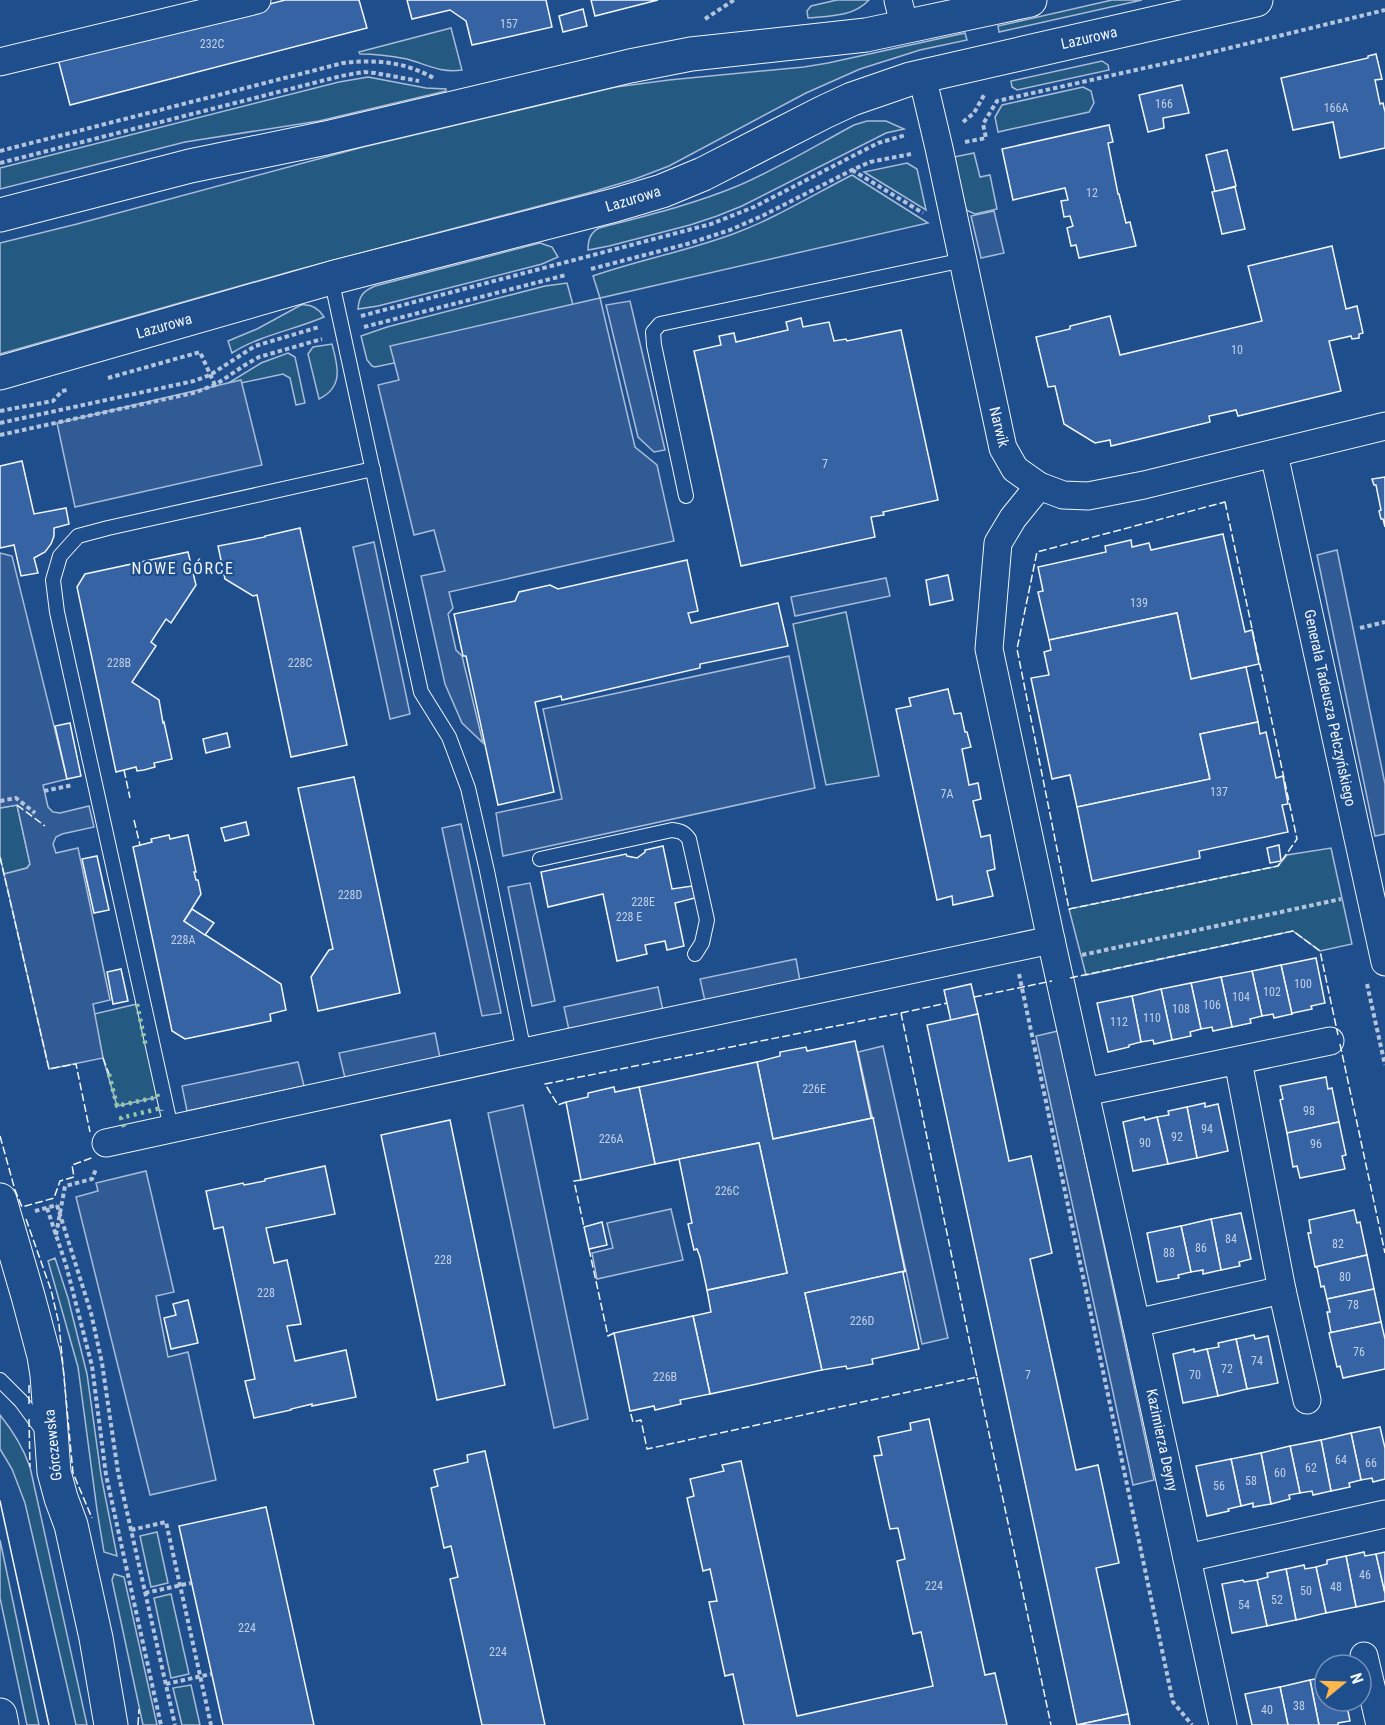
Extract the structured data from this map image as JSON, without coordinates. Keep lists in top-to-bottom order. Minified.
{"streets":{"main road":["Lazurowa","Górczewska"],"street":["Narwik","Generała Tadeusza Pełczyńskiego","Kazimierza Deyny"]},"crossings":[["Lazurowa","Narwik"],["Narwik","Generała Tadeusza Pełczyńskiego"],["Narwik","Kazimierza Deyny"]],"districts":["NOWE GÓRCE"],"house_numbers":["157","232C","166","166A","12","10","7","139","228B","228C","137","7A","228D","228E","228 E","228A","100","102","104","106","108","110","112","226E","98","94","92","226A","90","96","226C","84","82","86","88","228","80","228","78","226D","76","74","72","7","70","226B","64","66","62","60","58","56","46","224","48","50","52","54","224","224","38","40"],"north":"right"}
